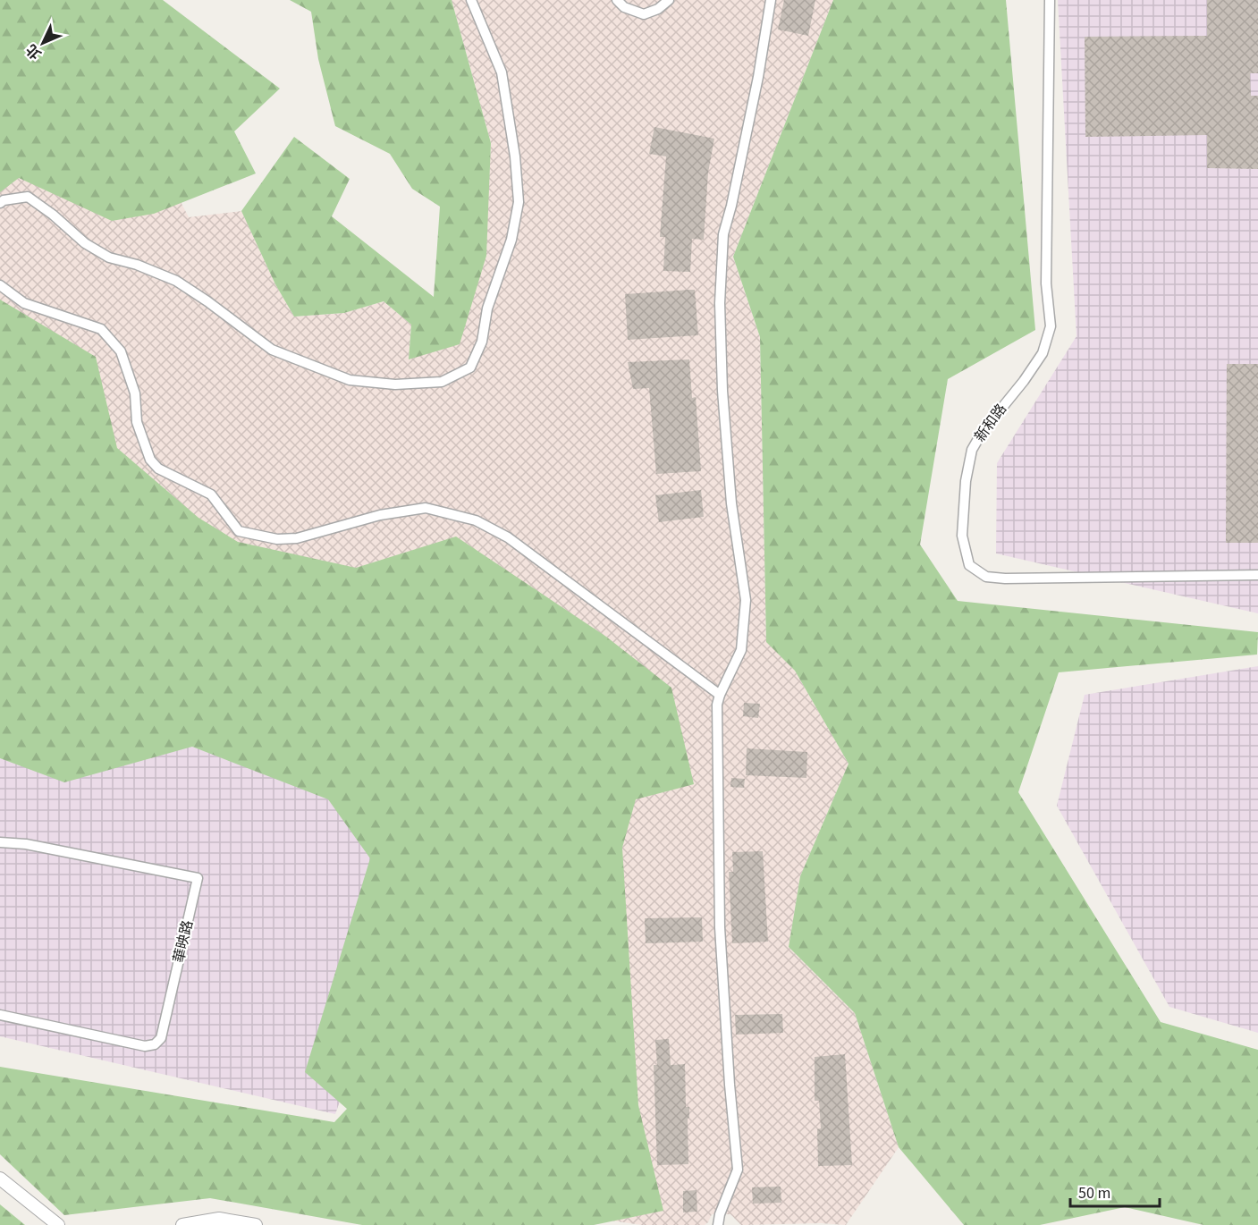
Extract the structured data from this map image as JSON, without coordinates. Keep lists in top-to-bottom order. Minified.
{"streets":{"street":["新和路","華映路"]},"scale_bar":"50 m","north":"bottom left"}
